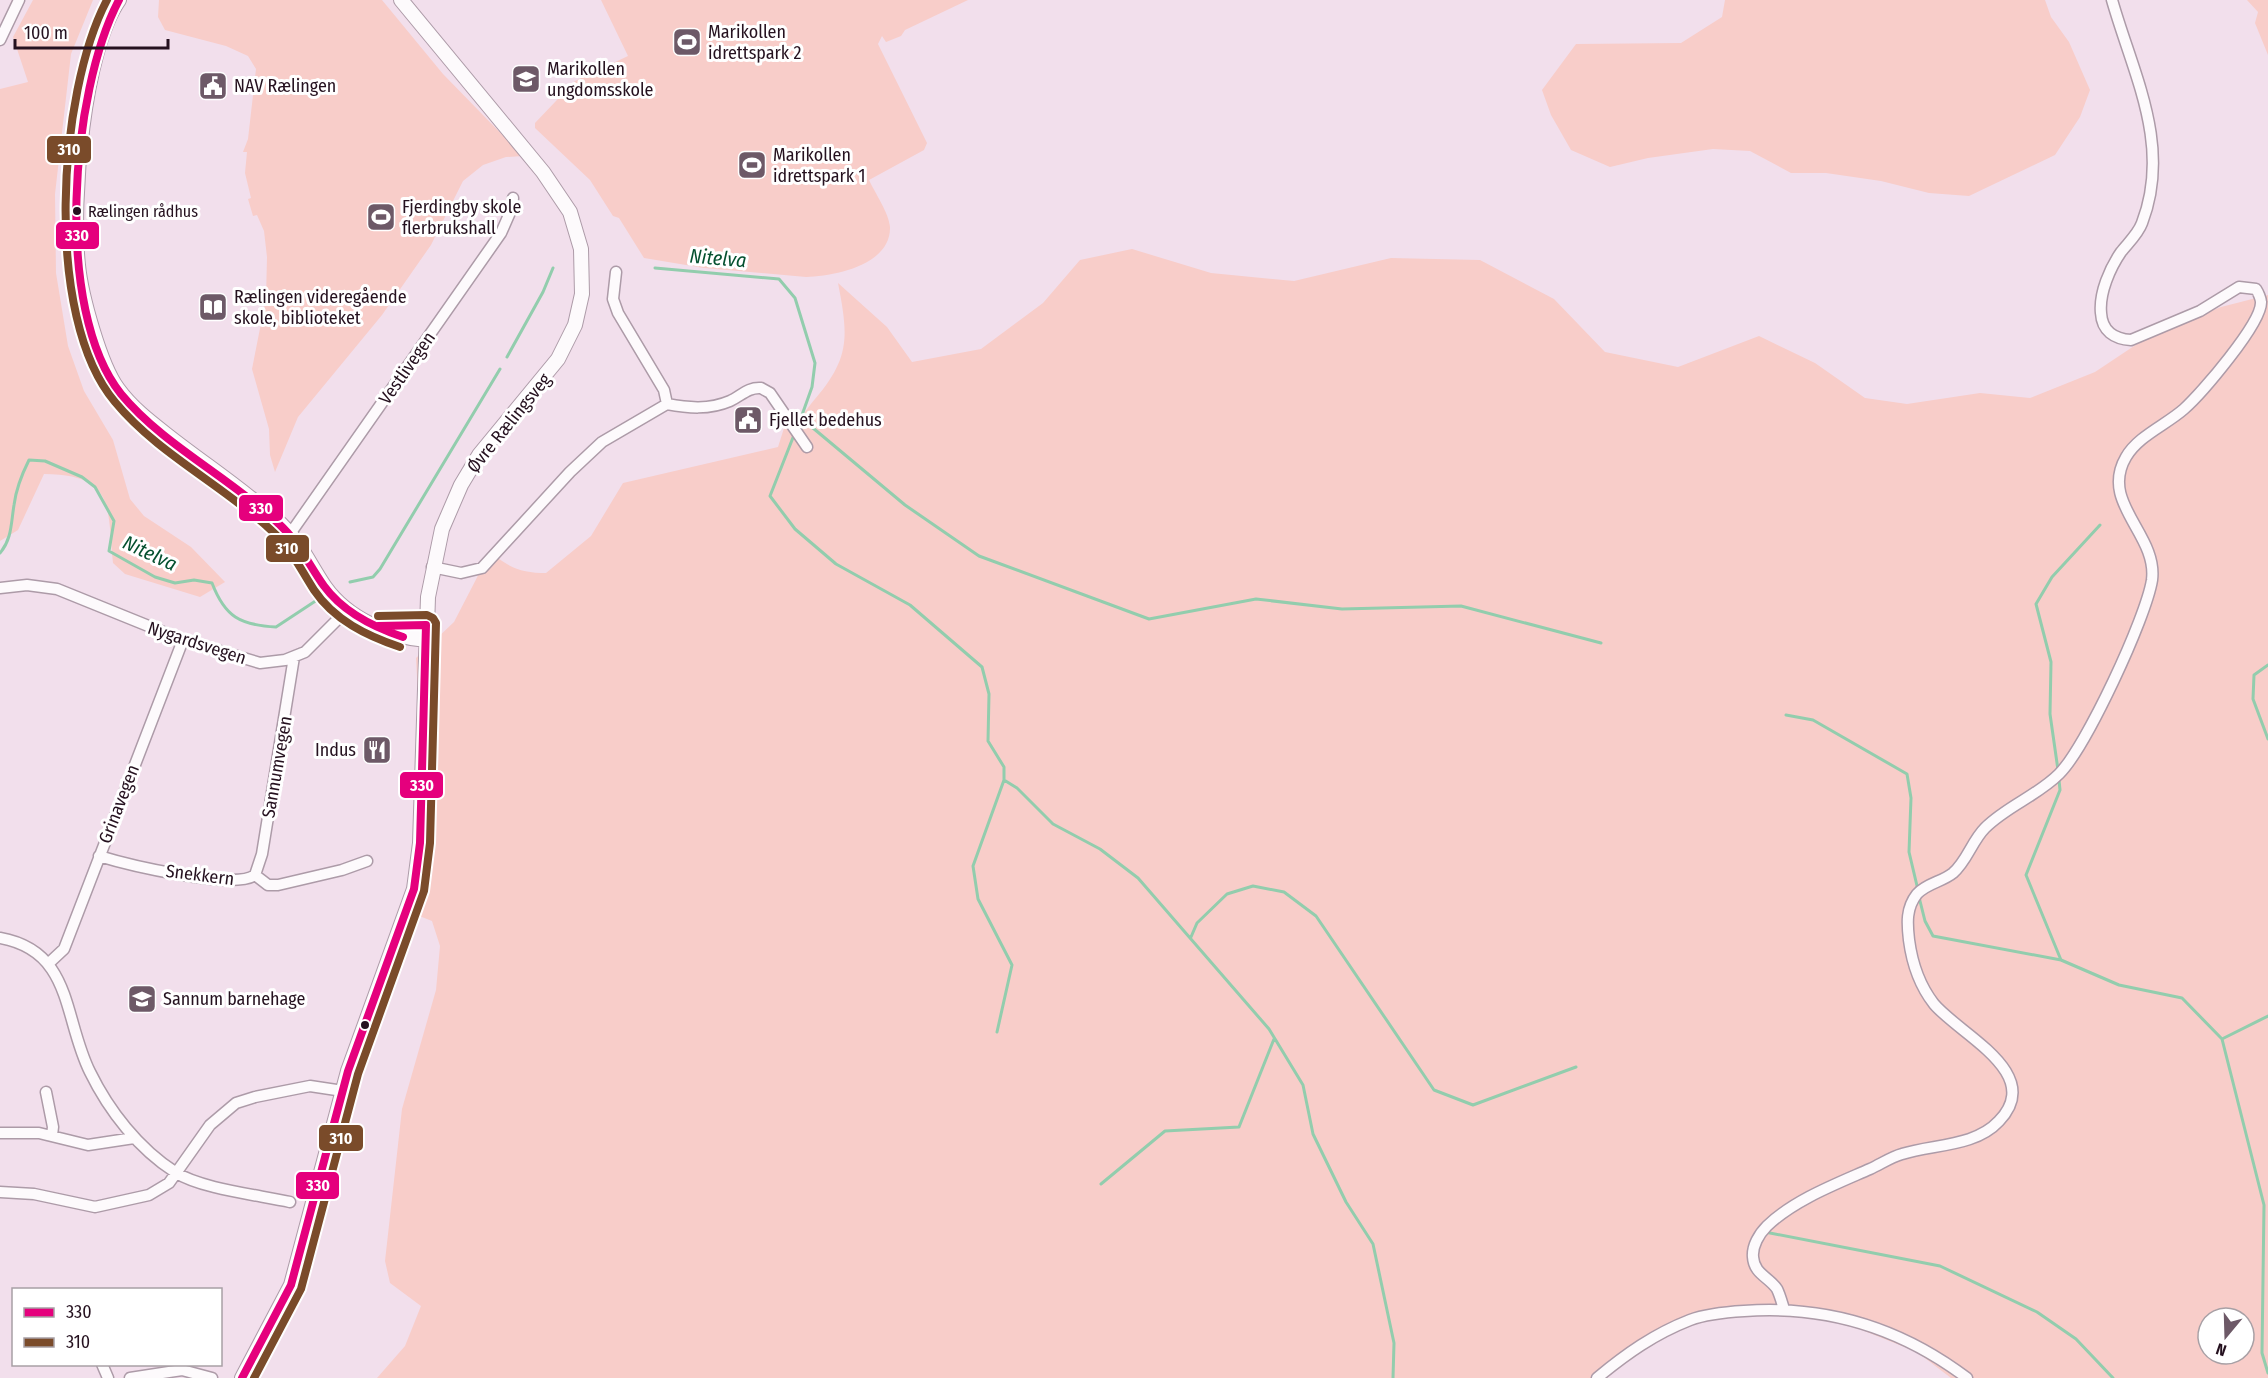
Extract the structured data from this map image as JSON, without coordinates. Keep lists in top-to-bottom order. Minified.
{"streets":{"main road":["Øvre Rælingsveg"],"street":["Vestlivegen","Nygardsvegen","Sannumvegen","Grinavegen","Snekkern"]},"crossings":[["Nygardsvegen","Sannumvegen"],["Nygardsvegen","Grinavegen"],["Sannumvegen","Snekkern"],["Grinavegen","Snekkern"]],"water":["Nitelva"],"places":{"sports":["Marikollen idrettspark 2","Marikollen idrettspark 1","Fjerdingby skole flerbrukshall"],"school or university":["Marikollen ungdomsskole","Sannum barnehage"],"public building":["NAV Rælingen","Fjellet bedehus"],"other":["Rælingen rådhus"],"library":["Rælingen videregående skole, biblioteket"],"restaurant":["Indus"]},"lines":["transit line 330","transit line 310"],"legend":["330","310"],"scale_bar":"100 m","north":"bottom"}
